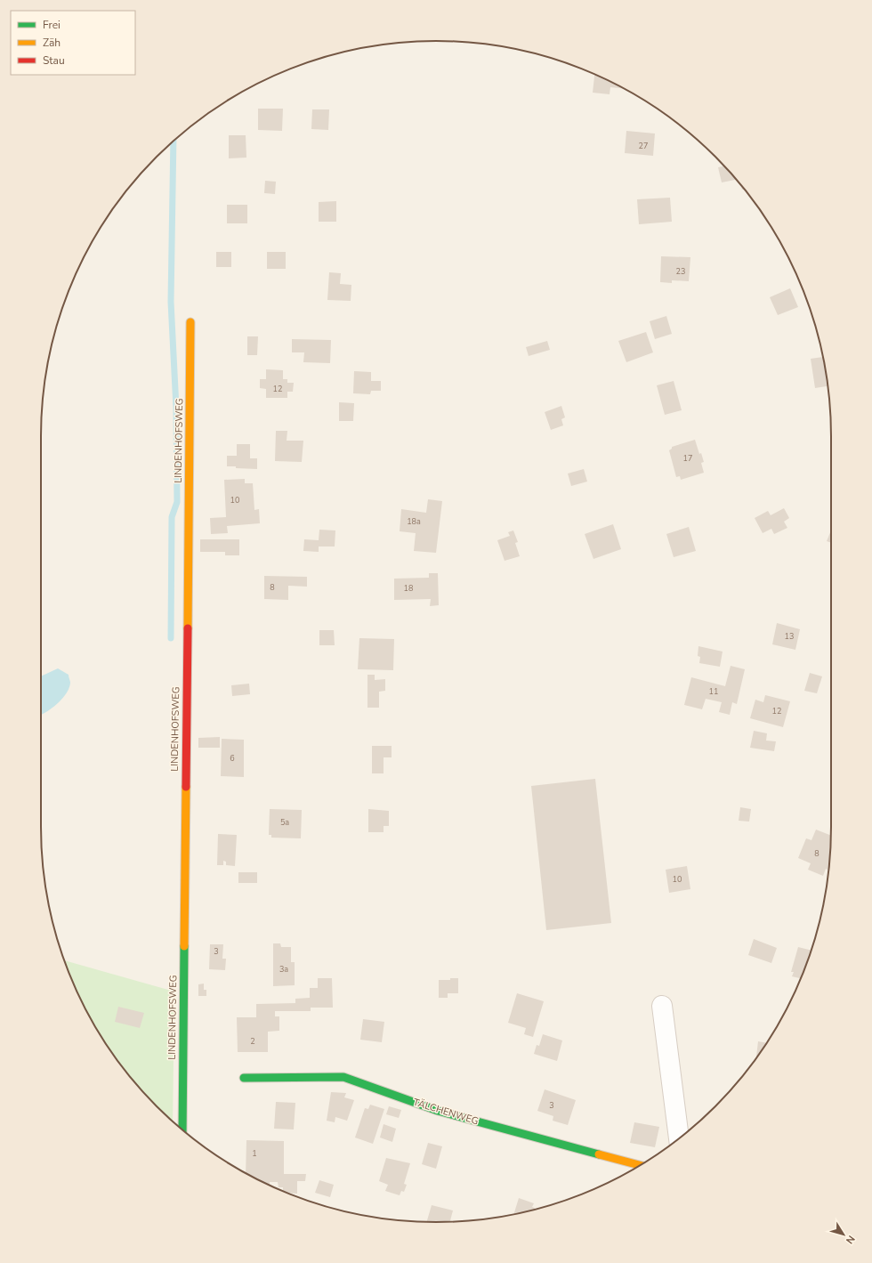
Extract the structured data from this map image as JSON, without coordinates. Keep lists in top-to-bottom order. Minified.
{"streets":{"street":["LINDENHOFSWEG","TÄLCHENWEG"]},"house_numbers":["27","23","12","17","10","18a","8","18","13","11","12","6","5a","8","10","3","3a","2","3","1"],"legend":["Frei","Zäh","Stau"],"north":"bottom right"}
